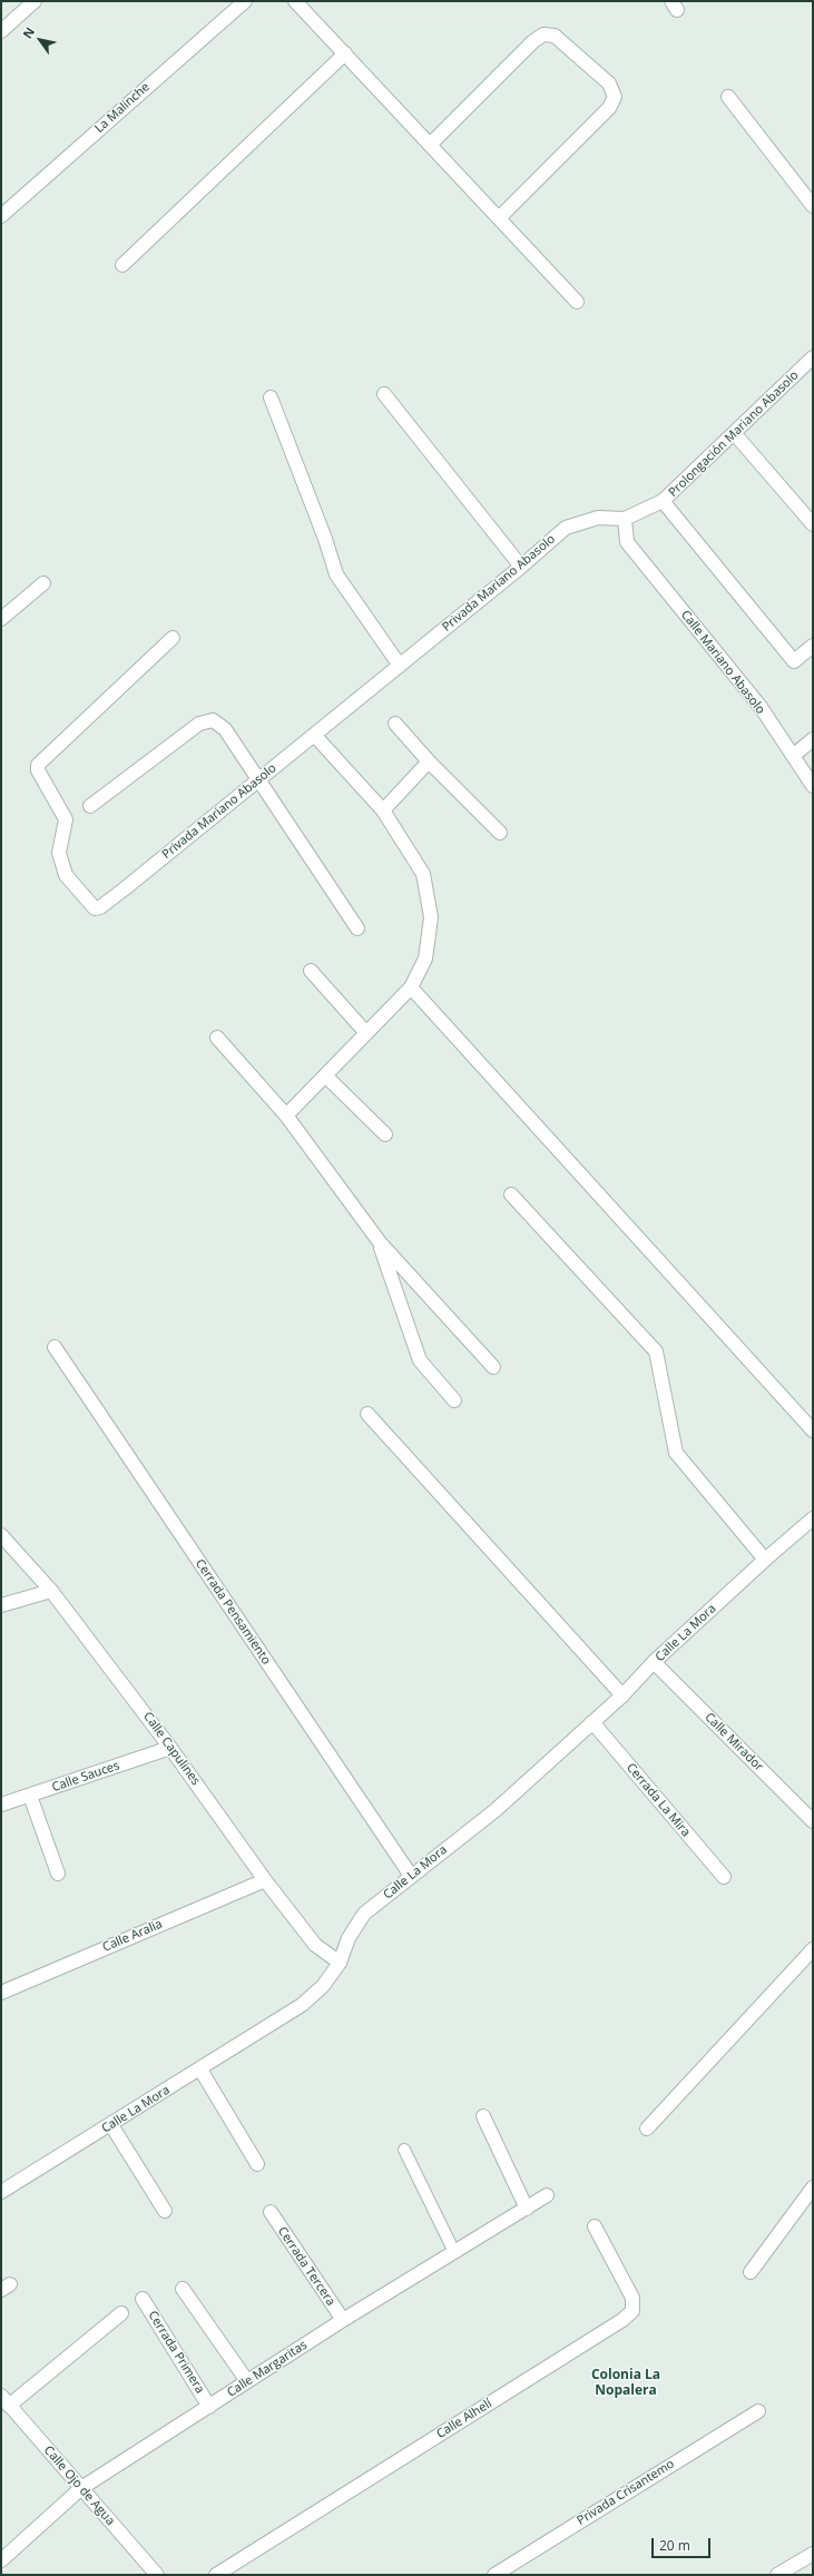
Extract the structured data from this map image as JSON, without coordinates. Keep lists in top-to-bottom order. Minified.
{"streets":{"street":["La Malinche","Prolongación Mariano Abasolo","Privada Mariano Abasolo","Calle Mariano Abasolo","Cerrada Pensamiento","Calle La Mora","Calle Mirador","Calle Capulines","Calle Sauces","Cerrada La Mira","Calle Aralia","Cerrada Tercera","Cerrada Primera","Calle Margaritas","Calle Alhelí","Calle Ojo de Agua","Privada Crisantemo"]},"crossings":[["Prolongación Mariano Abasolo","Privada Mariano Abasolo"],["Prolongación Mariano Abasolo","Calle Mariano Abasolo"],["Privada Mariano Abasolo","Calle Mariano Abasolo"],["Cerrada Pensamiento","Calle La Mora"],["Calle La Mora","Calle Mirador"],["Calle La Mora","Calle Capulines"],["Calle La Mora","Cerrada La Mira"],["Calle Capulines","Calle Sauces"],["Calle Capulines","Calle Aralia"],["Cerrada Tercera","Calle Margaritas"],["Cerrada Primera","Calle Margaritas"],["Calle Margaritas","Calle Ojo de Agua"]],"districts":["Colonia La Nopalera"],"scale_bar":"20 m","north":"top left"}
